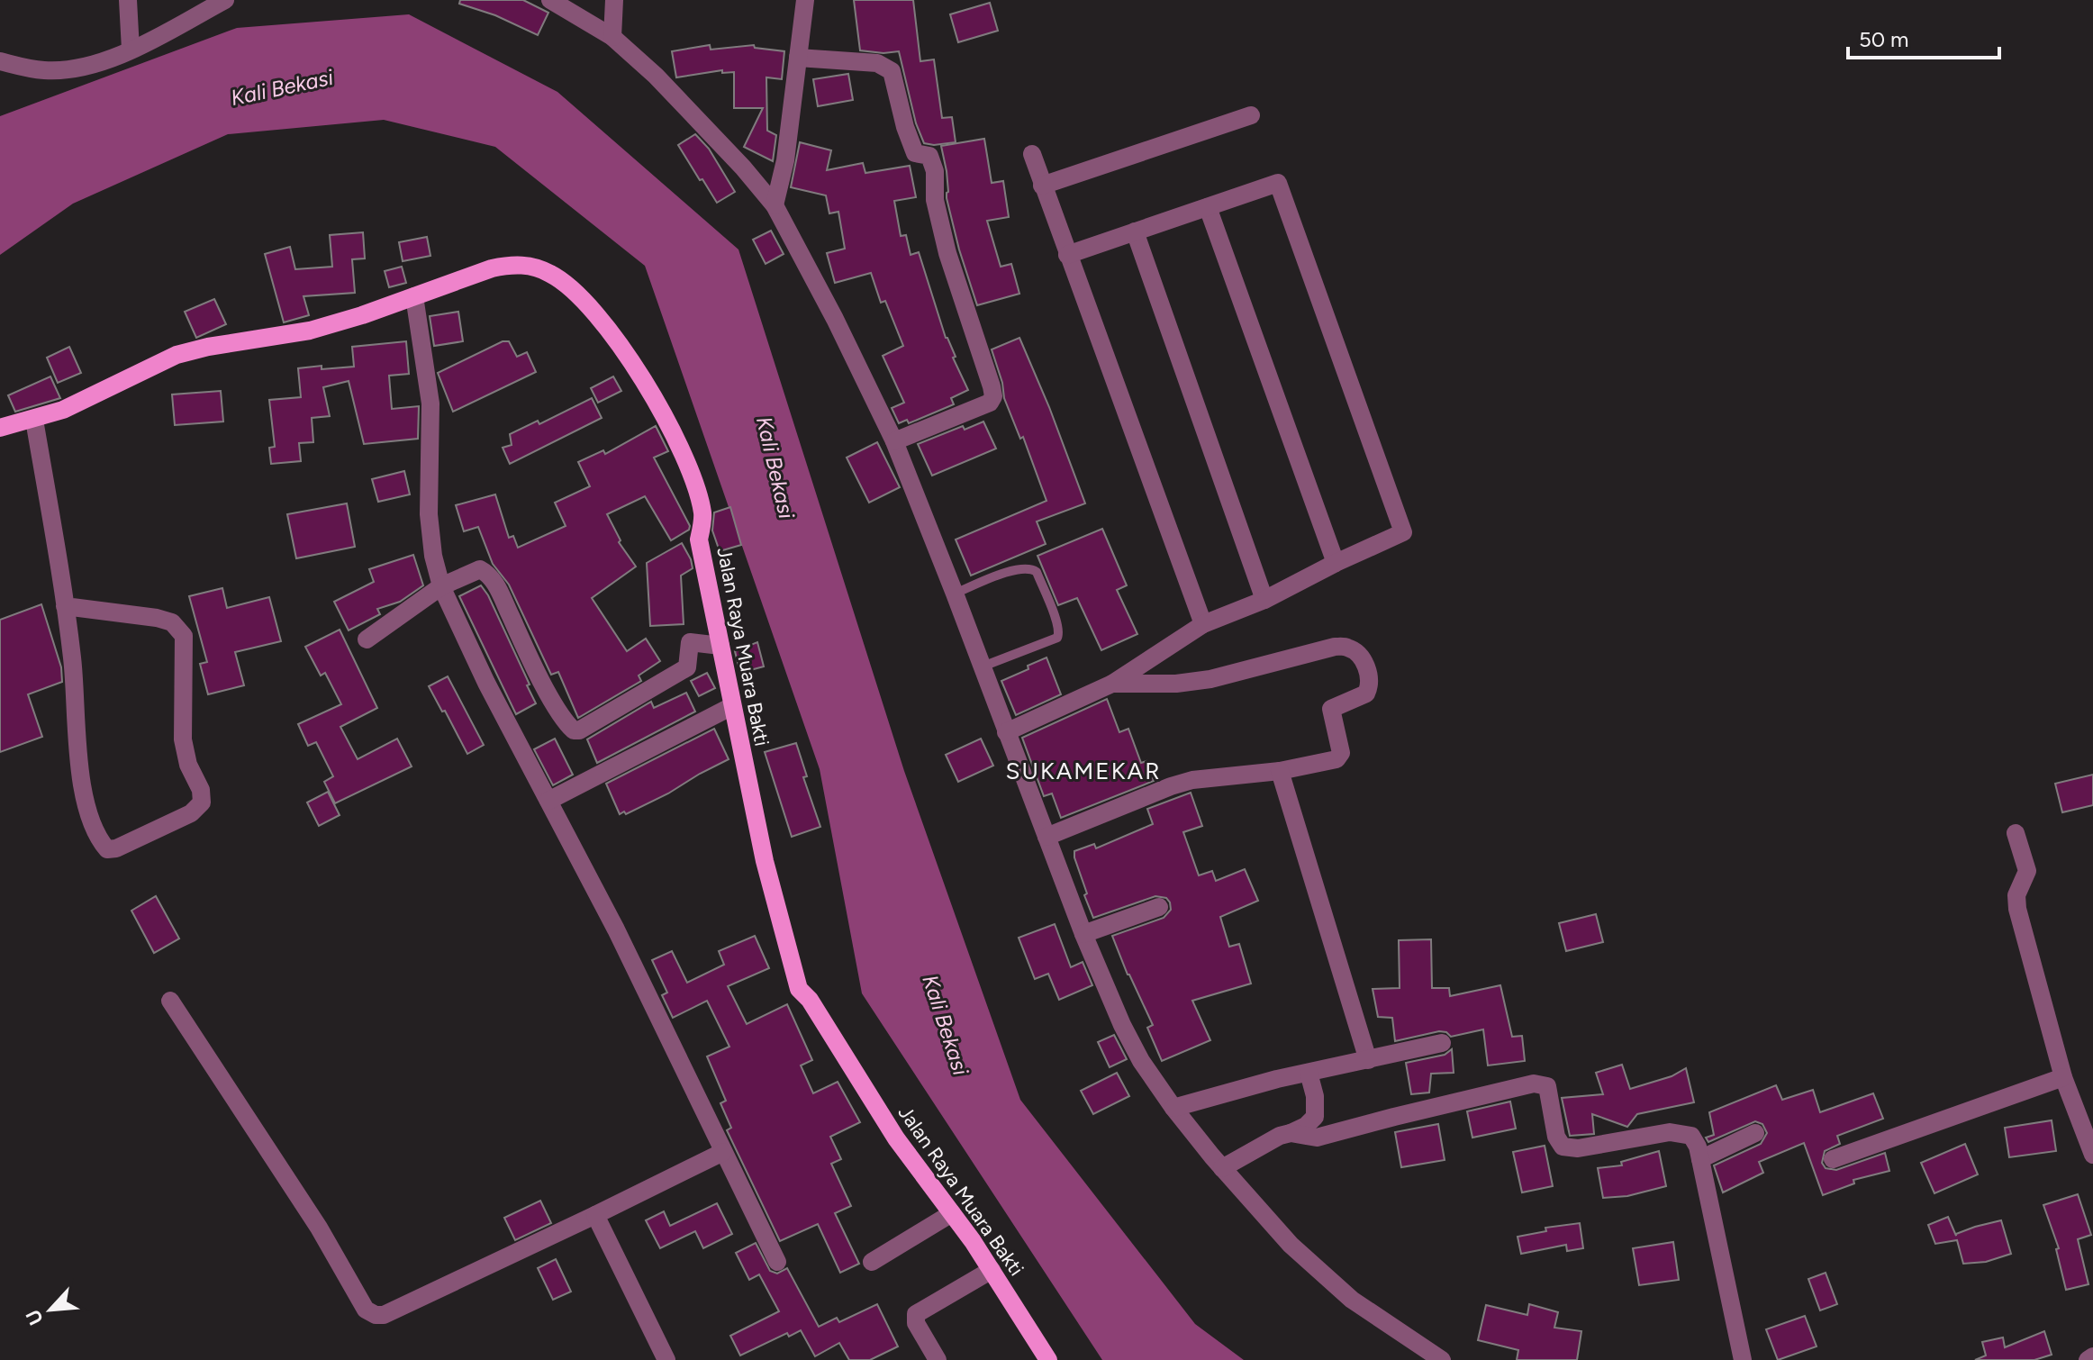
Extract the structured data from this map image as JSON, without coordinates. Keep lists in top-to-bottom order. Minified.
{"streets":{"main road":["Jalan Raya Muara Bakti"]},"districts":["SUKAMEKAR"],"water":["Kali Bekasi"],"scale_bar":"50 m","north":"bottom left"}
